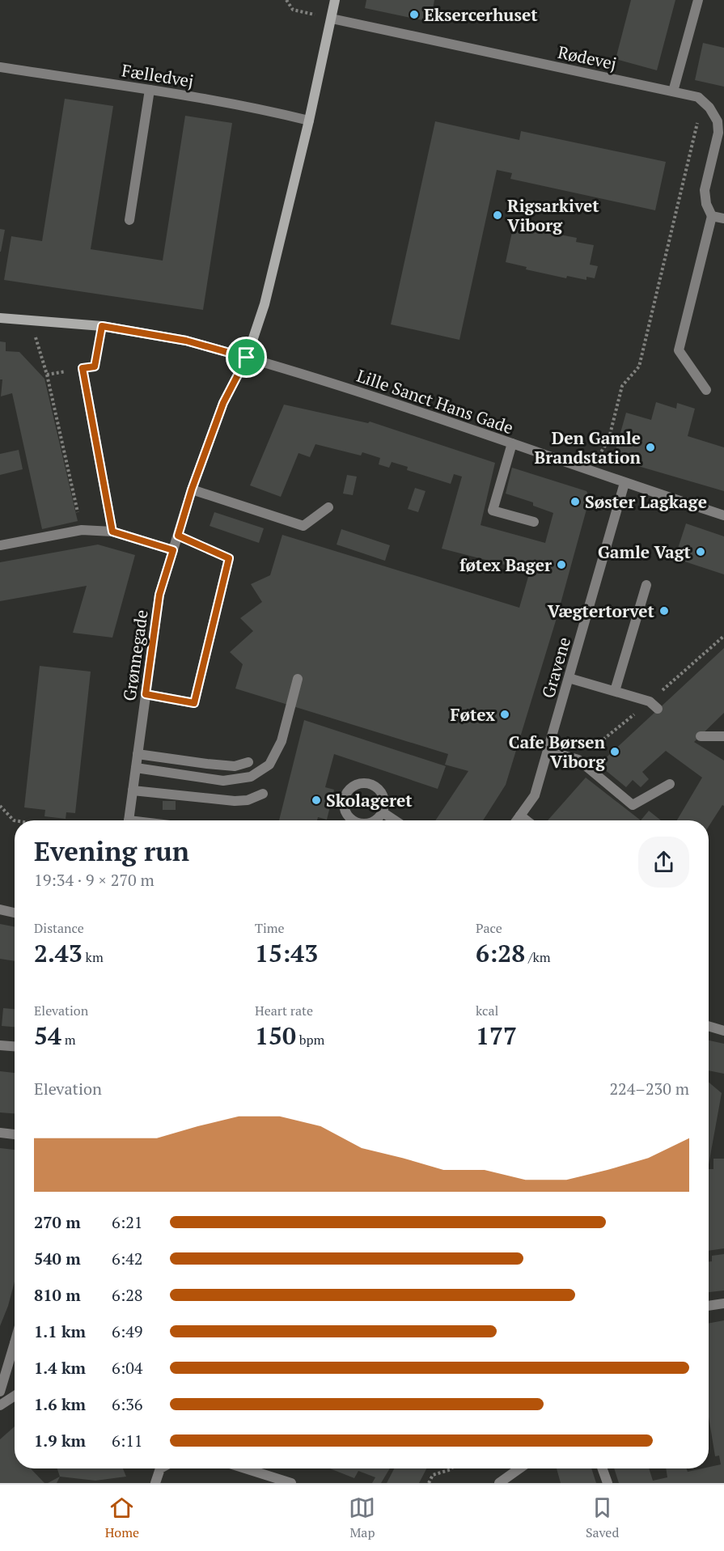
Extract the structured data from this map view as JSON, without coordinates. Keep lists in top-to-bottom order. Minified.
{"streets":{"street":["Rødevej","Fælledvej","Lille Sanct Hans Gade","Grønnegade","Gravene"]},"crossings":[["Lille Sanct Hans Gade","Grønnegade"],["Lille Sanct Hans Gade","Gravene"]],"places":["Eksercerhuset","Rigsarkivet Viborg","Den Gamle Brandstation","Søster Lagkage","Gamle Vagt","føtex Bager","Vægtertorvet","Føtex","Cafe Børsen Viborg","Skolageret"],"page":{"heading":["Evening run","19:34 · 9 × 270 m"],"stats":[["Distance","2.43 km"],["Time","15:43"],["Pace","6:28 /km"],["Elevation","54 m"],["Heart rate","150 bpm"],["kcal","177"]],"chart":["Elevation","224–230 m"],"list":[{"name":"270 m","note":"6:21"},{"name":"540 m","note":"6:42"},{"name":"810 m","note":"6:28"},{"name":"1.1 km","note":"6:49"},{"name":"1.4 km","note":"6:04"},{"name":"1.6 km","note":"6:36"},{"name":"1.9 km","note":"6:11"}],"tabs":["Home","Map","Saved"]}}
